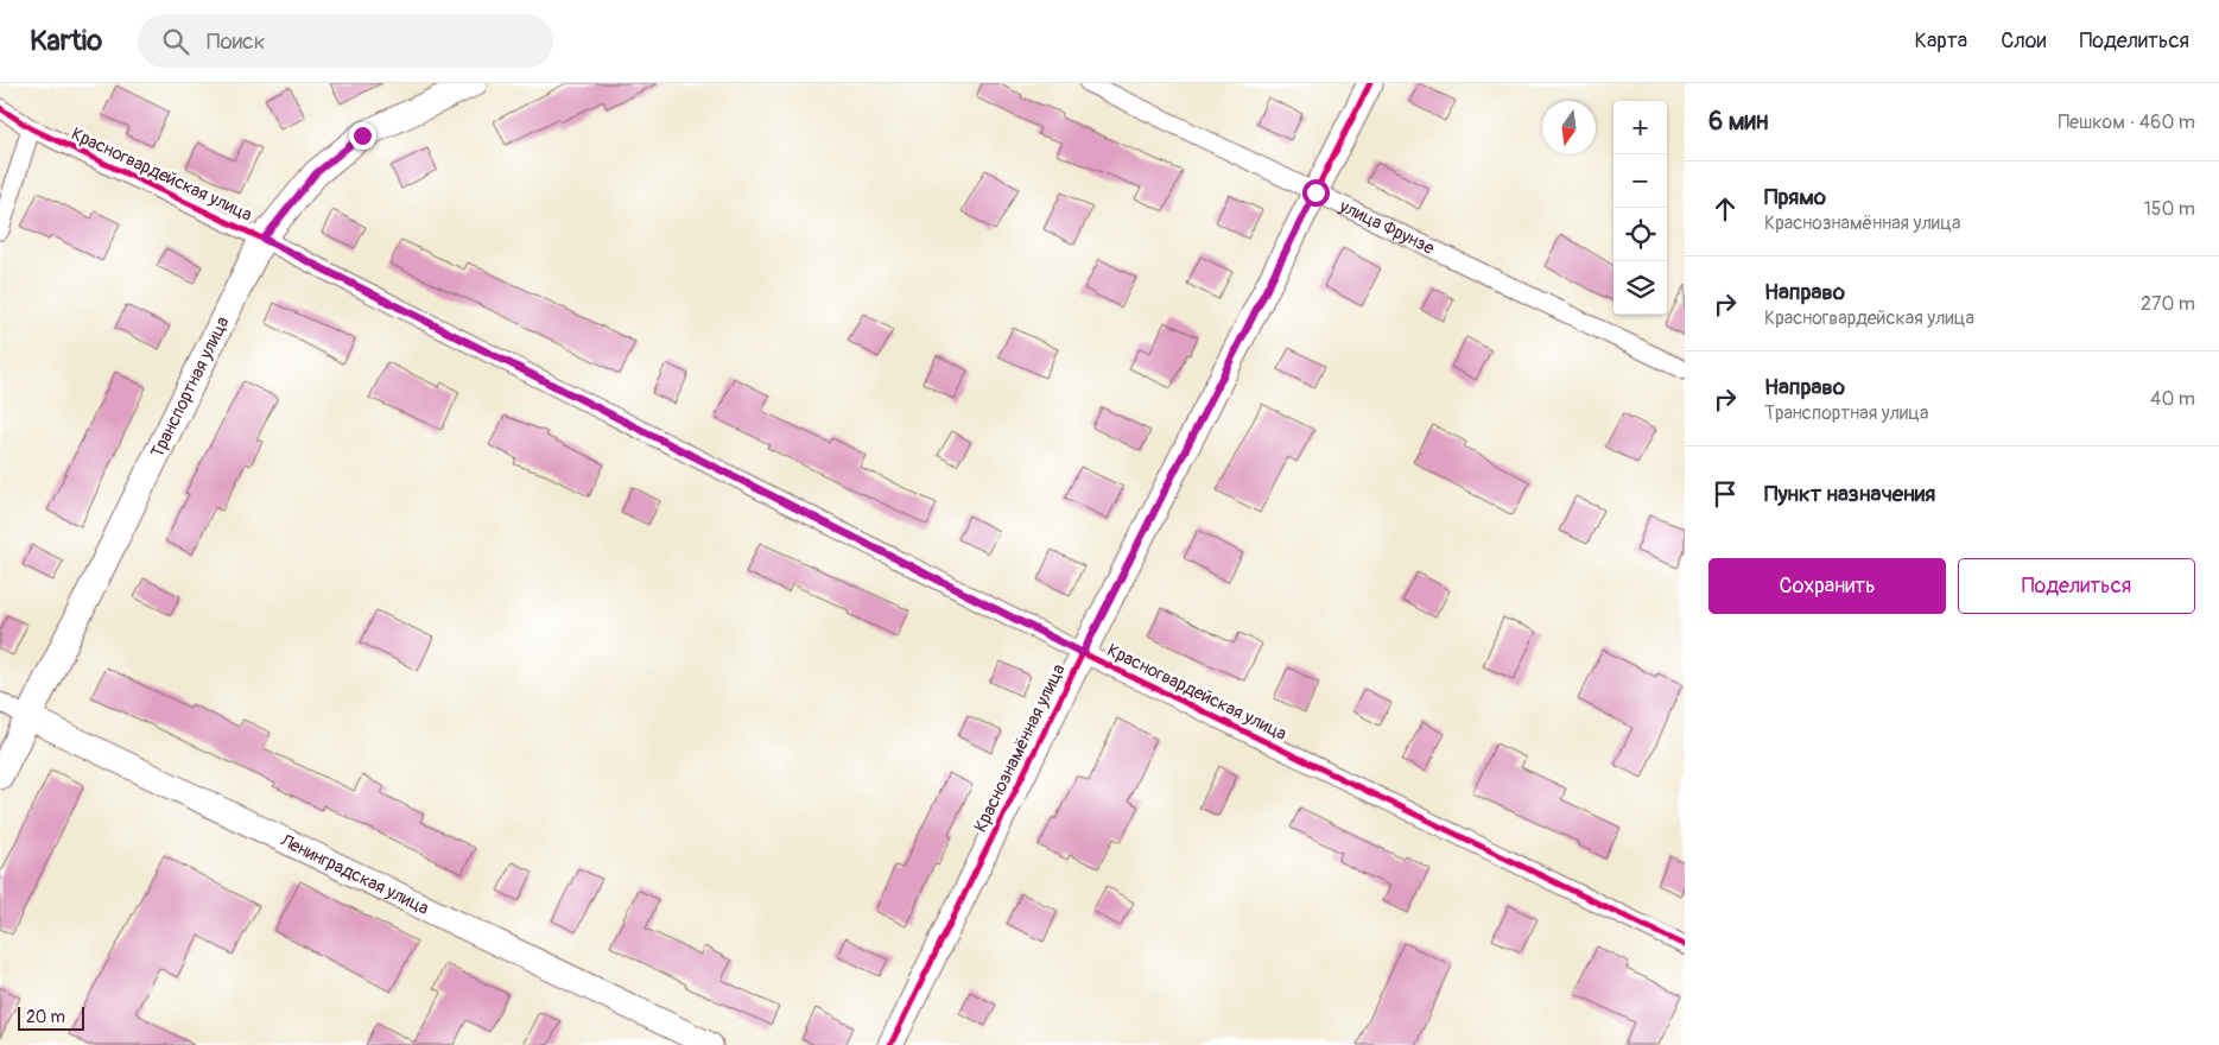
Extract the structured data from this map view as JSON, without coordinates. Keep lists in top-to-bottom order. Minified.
{"streets":{"main road":["Транспортная улица"],"street":["Красногвардейская улица","улица Фрунзе","Краснознамённая улица","Ленинградская улица"]},"crossings":[["Красногвардейская улица","Транспортная улица"],["Красногвардейская улица","Краснознамённая улица"],["улица Фрунзе","Краснознамённая улица"],["Транспортная улица","Ленинградская улица"]],"scale_bar":"20 m","north":"bottom","page":{"header":"Kartio","search":"Поиск","nav":["Карта","Слои","Поделиться"],"heading":["6 мин","Пешком · 460 m"],"map_buttons":["+","−"],"list":[["Прямо","Краснознамённая улица","150 m"],["Направо","Красногвардейская улица","270 m"],["Направо","Транспортная улица","40 m"],"Пункт назначения"],"buttons":["Сохранить","Поделиться"],"scale":"20 m"}}
